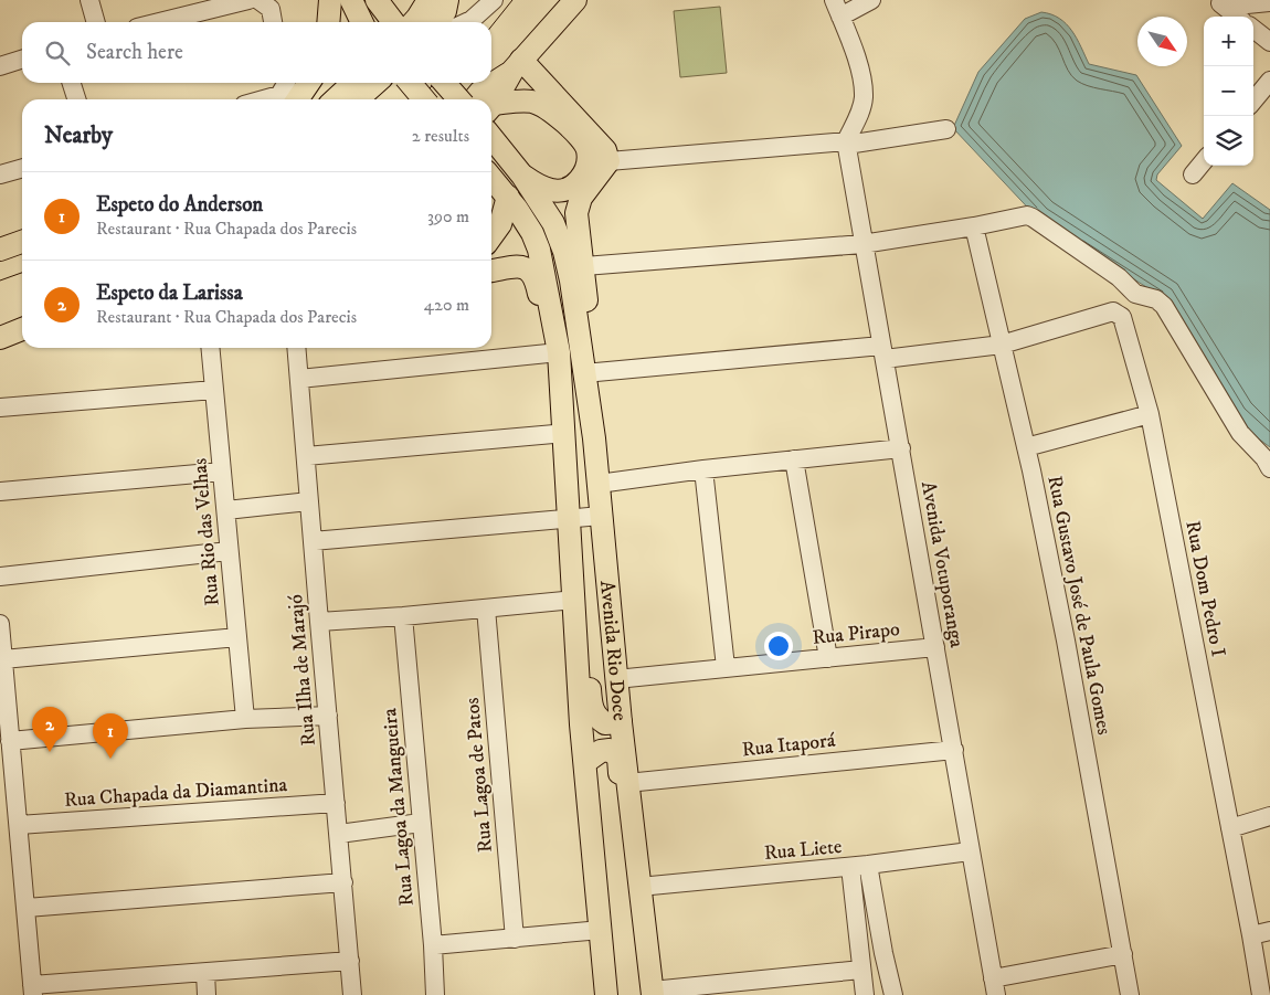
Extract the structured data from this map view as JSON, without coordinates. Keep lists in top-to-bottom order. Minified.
{"streets":{"main road":["Avenida Rio Doce"],"street":["Rua Rio das Velhas","Avenida Votuporanga","Rua Dom Pedro I","Rua Gustavo José de Paula Gomes","Rua Pirapo","Rua Ilha de Marajó","Rua Itaporá","Rua Lagoa de Patos","Rua Chapada da Diamantina","Rua Lagoa da Mangueira","Rua Liete"]},"crossings":[["Avenida Votuporanga","Rua Dom Pedro I"],["Avenida Votuporanga","Rua Pirapo"],["Avenida Votuporanga","Rua Itaporá"],["Avenida Votuporanga","Rua Liete"],["Rua Dom Pedro I","Rua Gustavo José de Paula Gomes"],["Rua Dom Pedro I","Avenida Rio Doce"],["Rua Pirapo","Avenida Rio Doce"],["Avenida Rio Doce","Rua Itaporá"],["Avenida Rio Doce","Rua Liete"],["Rua Ilha de Marajó","Rua Chapada da Diamantina"]],"north":"bottom right","page":{"map_buttons":["+","−"],"search":"Search here","heading":["Nearby","2 results"],"list":[{"mark":"1","name":"Espeto do Anderson","note":"Restaurant · Rua Chapada dos Parecis","value":"390 m"},{"mark":"2","name":"Espeto da Larissa","note":"Restaurant · Rua Chapada dos Parecis","value":"420 m"}],"pins":["2","1"]}}
